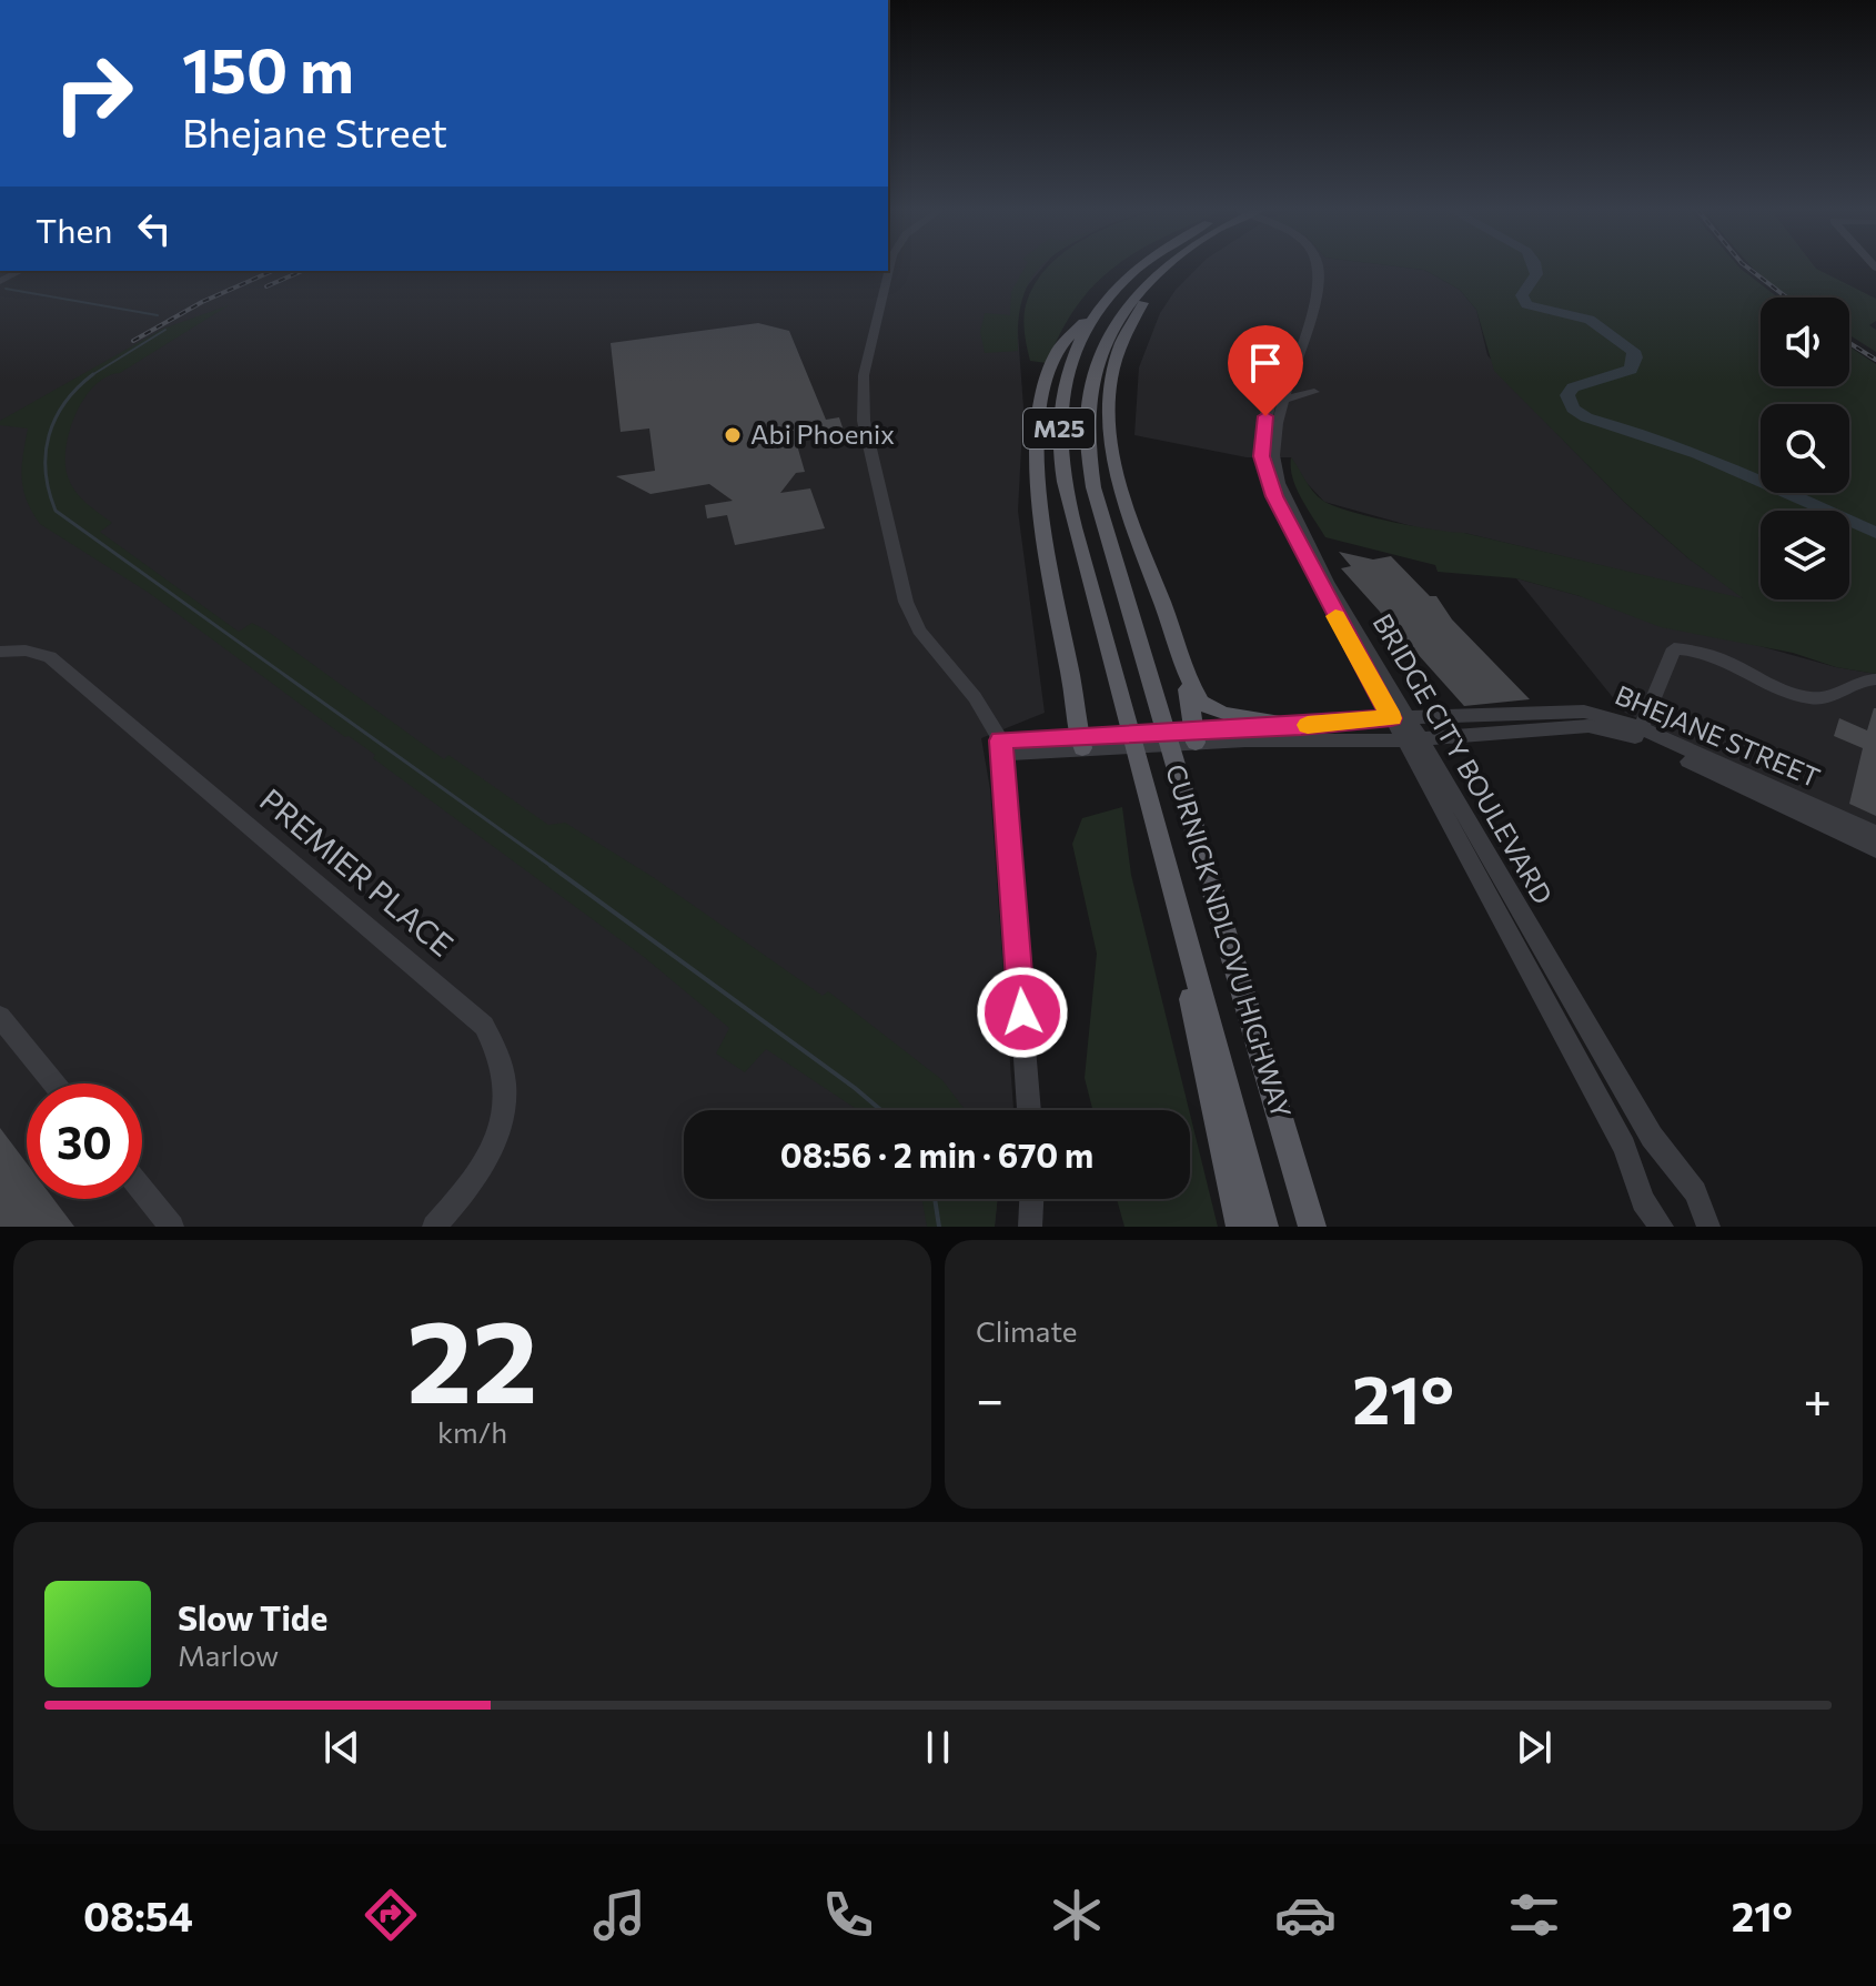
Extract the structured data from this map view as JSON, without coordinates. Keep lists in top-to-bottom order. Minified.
{"streets":{"main road":["M25","CURNICK NDLOVU HIGHWAY"],"street":["BHEJANE STREET","BRIDGE CITY BOULEVARD","PREMIER PLACE"]},"crossings":[["BHEJANE STREET","BRIDGE CITY BOULEVARD"]],"places":["Abi Phoenix"],"page":{"turn":["150 m","Bhejane Street"],"then":"Then","limit":"30","trip":"08:56 · 2 min · 670 m","tile":[["22","km/h"],"Climate"],"heat":["−","21°","+"],"song":["Slow Tide","Marlow"],"tabs":["08:54","21°"]}}
